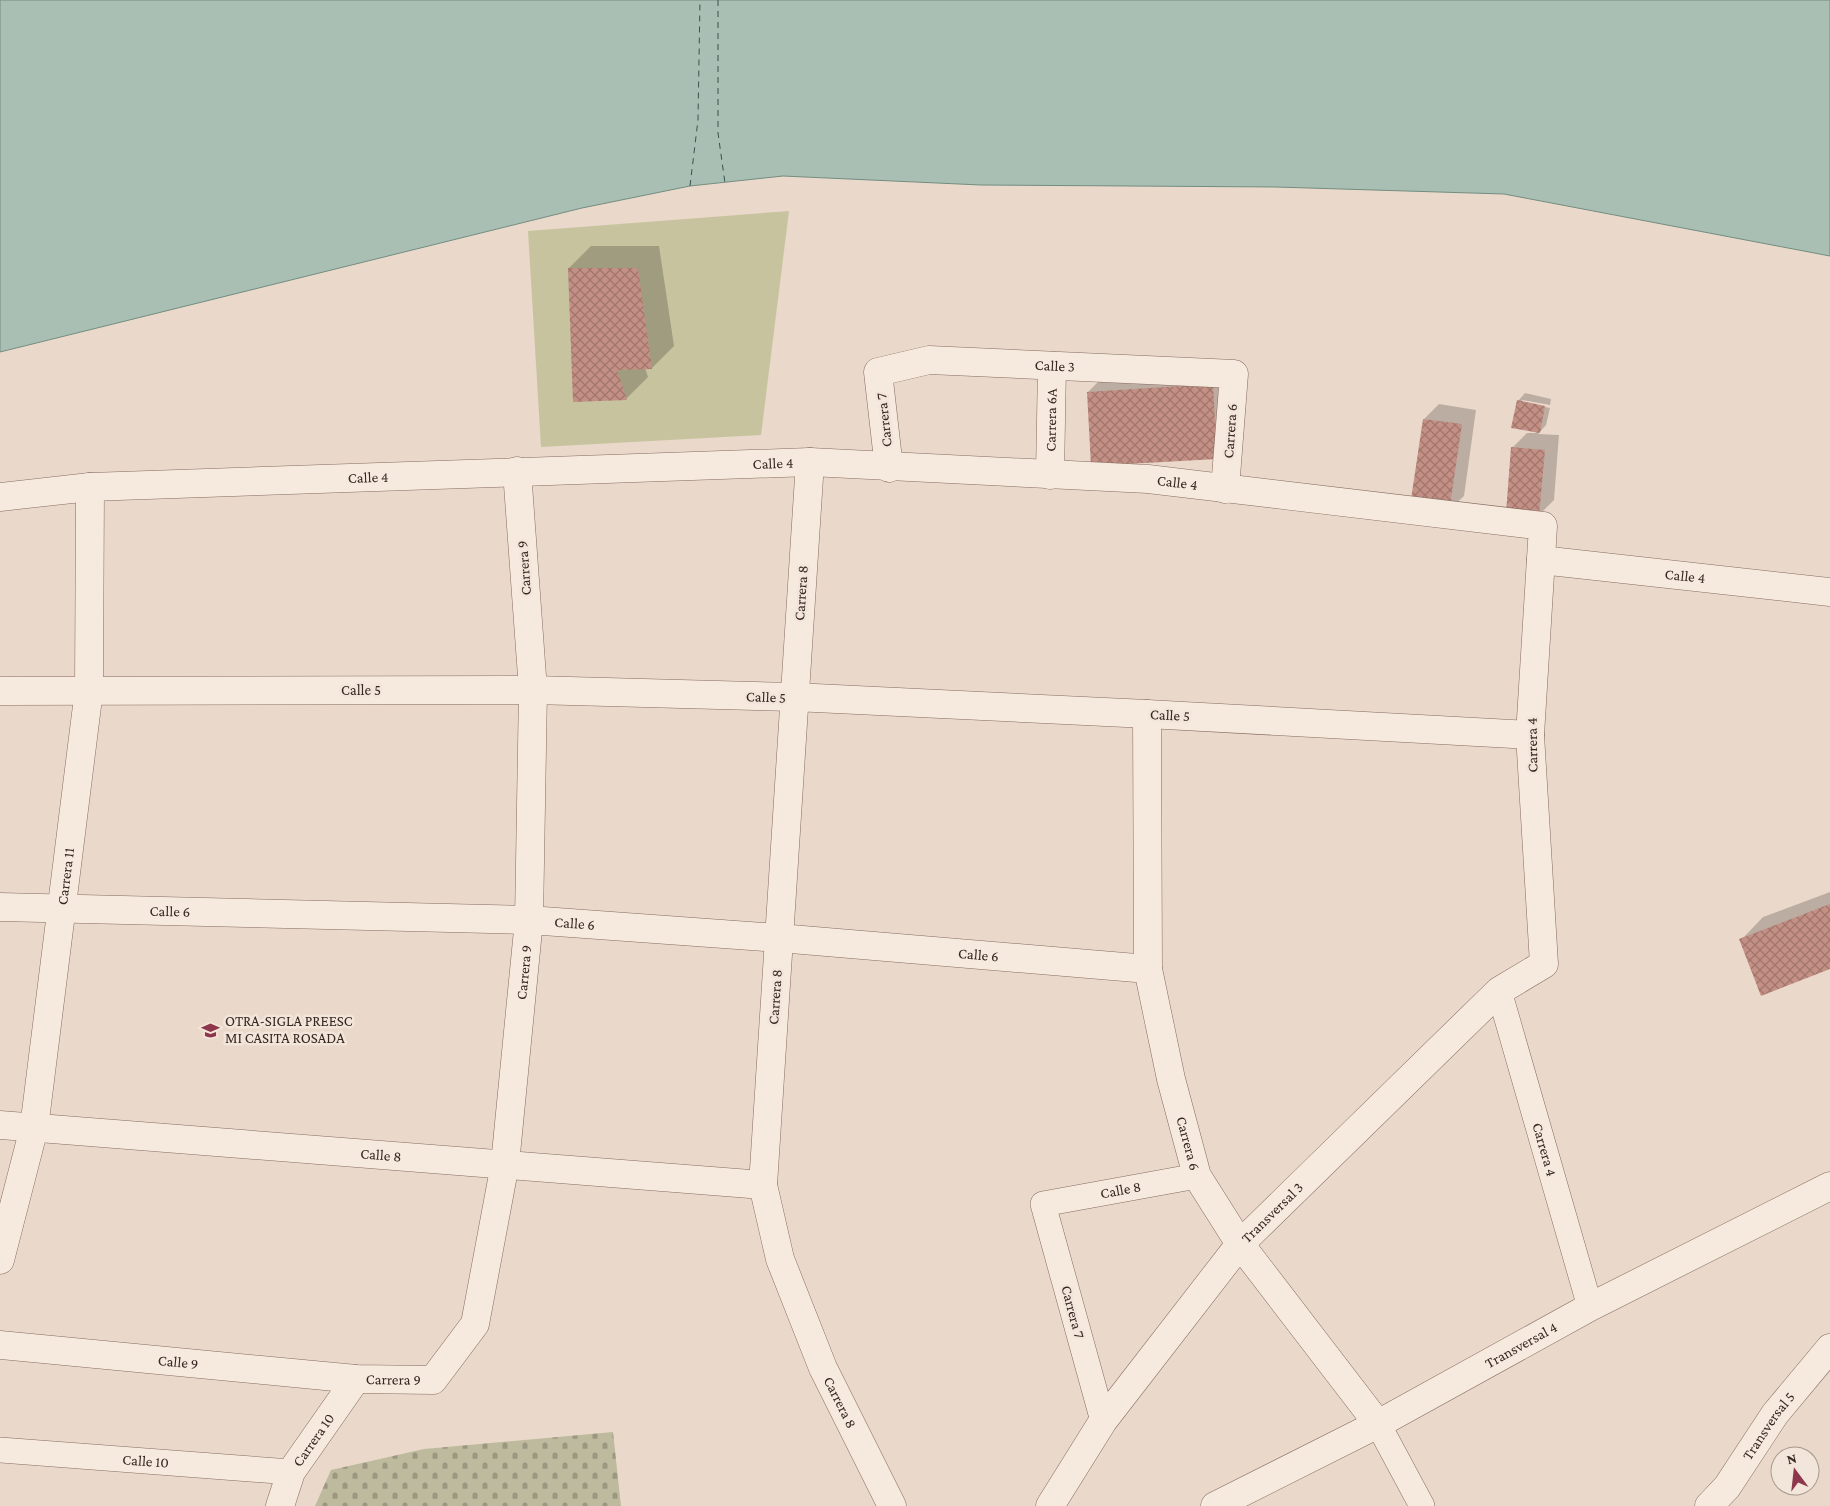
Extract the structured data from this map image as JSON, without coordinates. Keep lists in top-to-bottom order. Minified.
{"streets":{"street":["Calle 3","Carrera 7","Carrera 6A","Carrera 6","Calle 4","Carrera 9","Carrera 8","Calle 5","Carrera 4","Carrera 11","Calle 6","Calle 8","Transversal 3","Transversal 4","Calle 9","Transversal 5","Carrera 10","Calle 10"]},"crossings":[["Calle 3","Carrera 7"],["Calle 3","Carrera 6A"],["Calle 3","Carrera 6"],["Carrera 7","Calle 4"],["Carrera 7","Calle 8"],["Carrera 7","Transversal 3"],["Carrera 6A","Calle 4"],["Carrera 6","Calle 4"],["Carrera 6","Calle 5"],["Carrera 6","Calle 6"],["Carrera 6","Calle 8"],["Carrera 6","Transversal 3"],["Carrera 6","Transversal 4"],["Calle 4","Carrera 9"],["Calle 4","Carrera 8"],["Calle 4","Carrera 4"],["Calle 4","Carrera 11"],["Carrera 9","Calle 5"],["Carrera 9","Calle 6"],["Carrera 9","Calle 8"],["Carrera 9","Calle 9"],["Carrera 9","Carrera 10"],["Carrera 8","Calle 5"],["Carrera 8","Calle 6"],["Carrera 8","Calle 8"],["Calle 5","Carrera 4"],["Calle 5","Carrera 11"],["Carrera 4","Transversal 3"],["Carrera 4","Transversal 4"],["Carrera 11","Calle 6"],["Carrera 11","Calle 8"],["Calle 9","Carrera 10"],["Carrera 10","Calle 10"]],"places":{"school or university":["OTRA-SIGLA PREESC MI CASITA ROSADA"]},"north":"top"}
